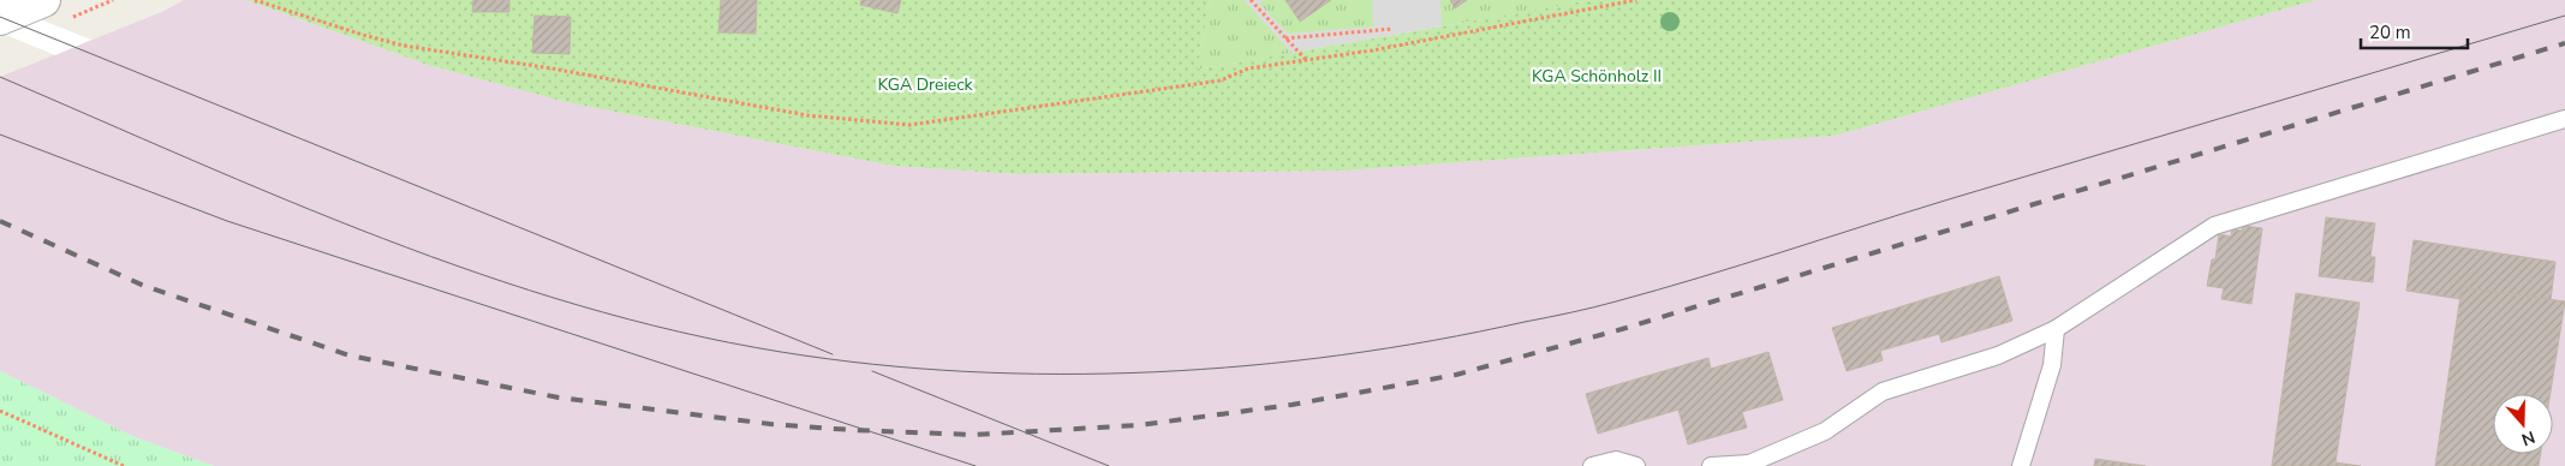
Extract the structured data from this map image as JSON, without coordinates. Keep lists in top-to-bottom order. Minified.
{"parks":["KGA Schönholz II","KGA Dreieck"],"scale_bar":"20 m","north":"bottom"}
